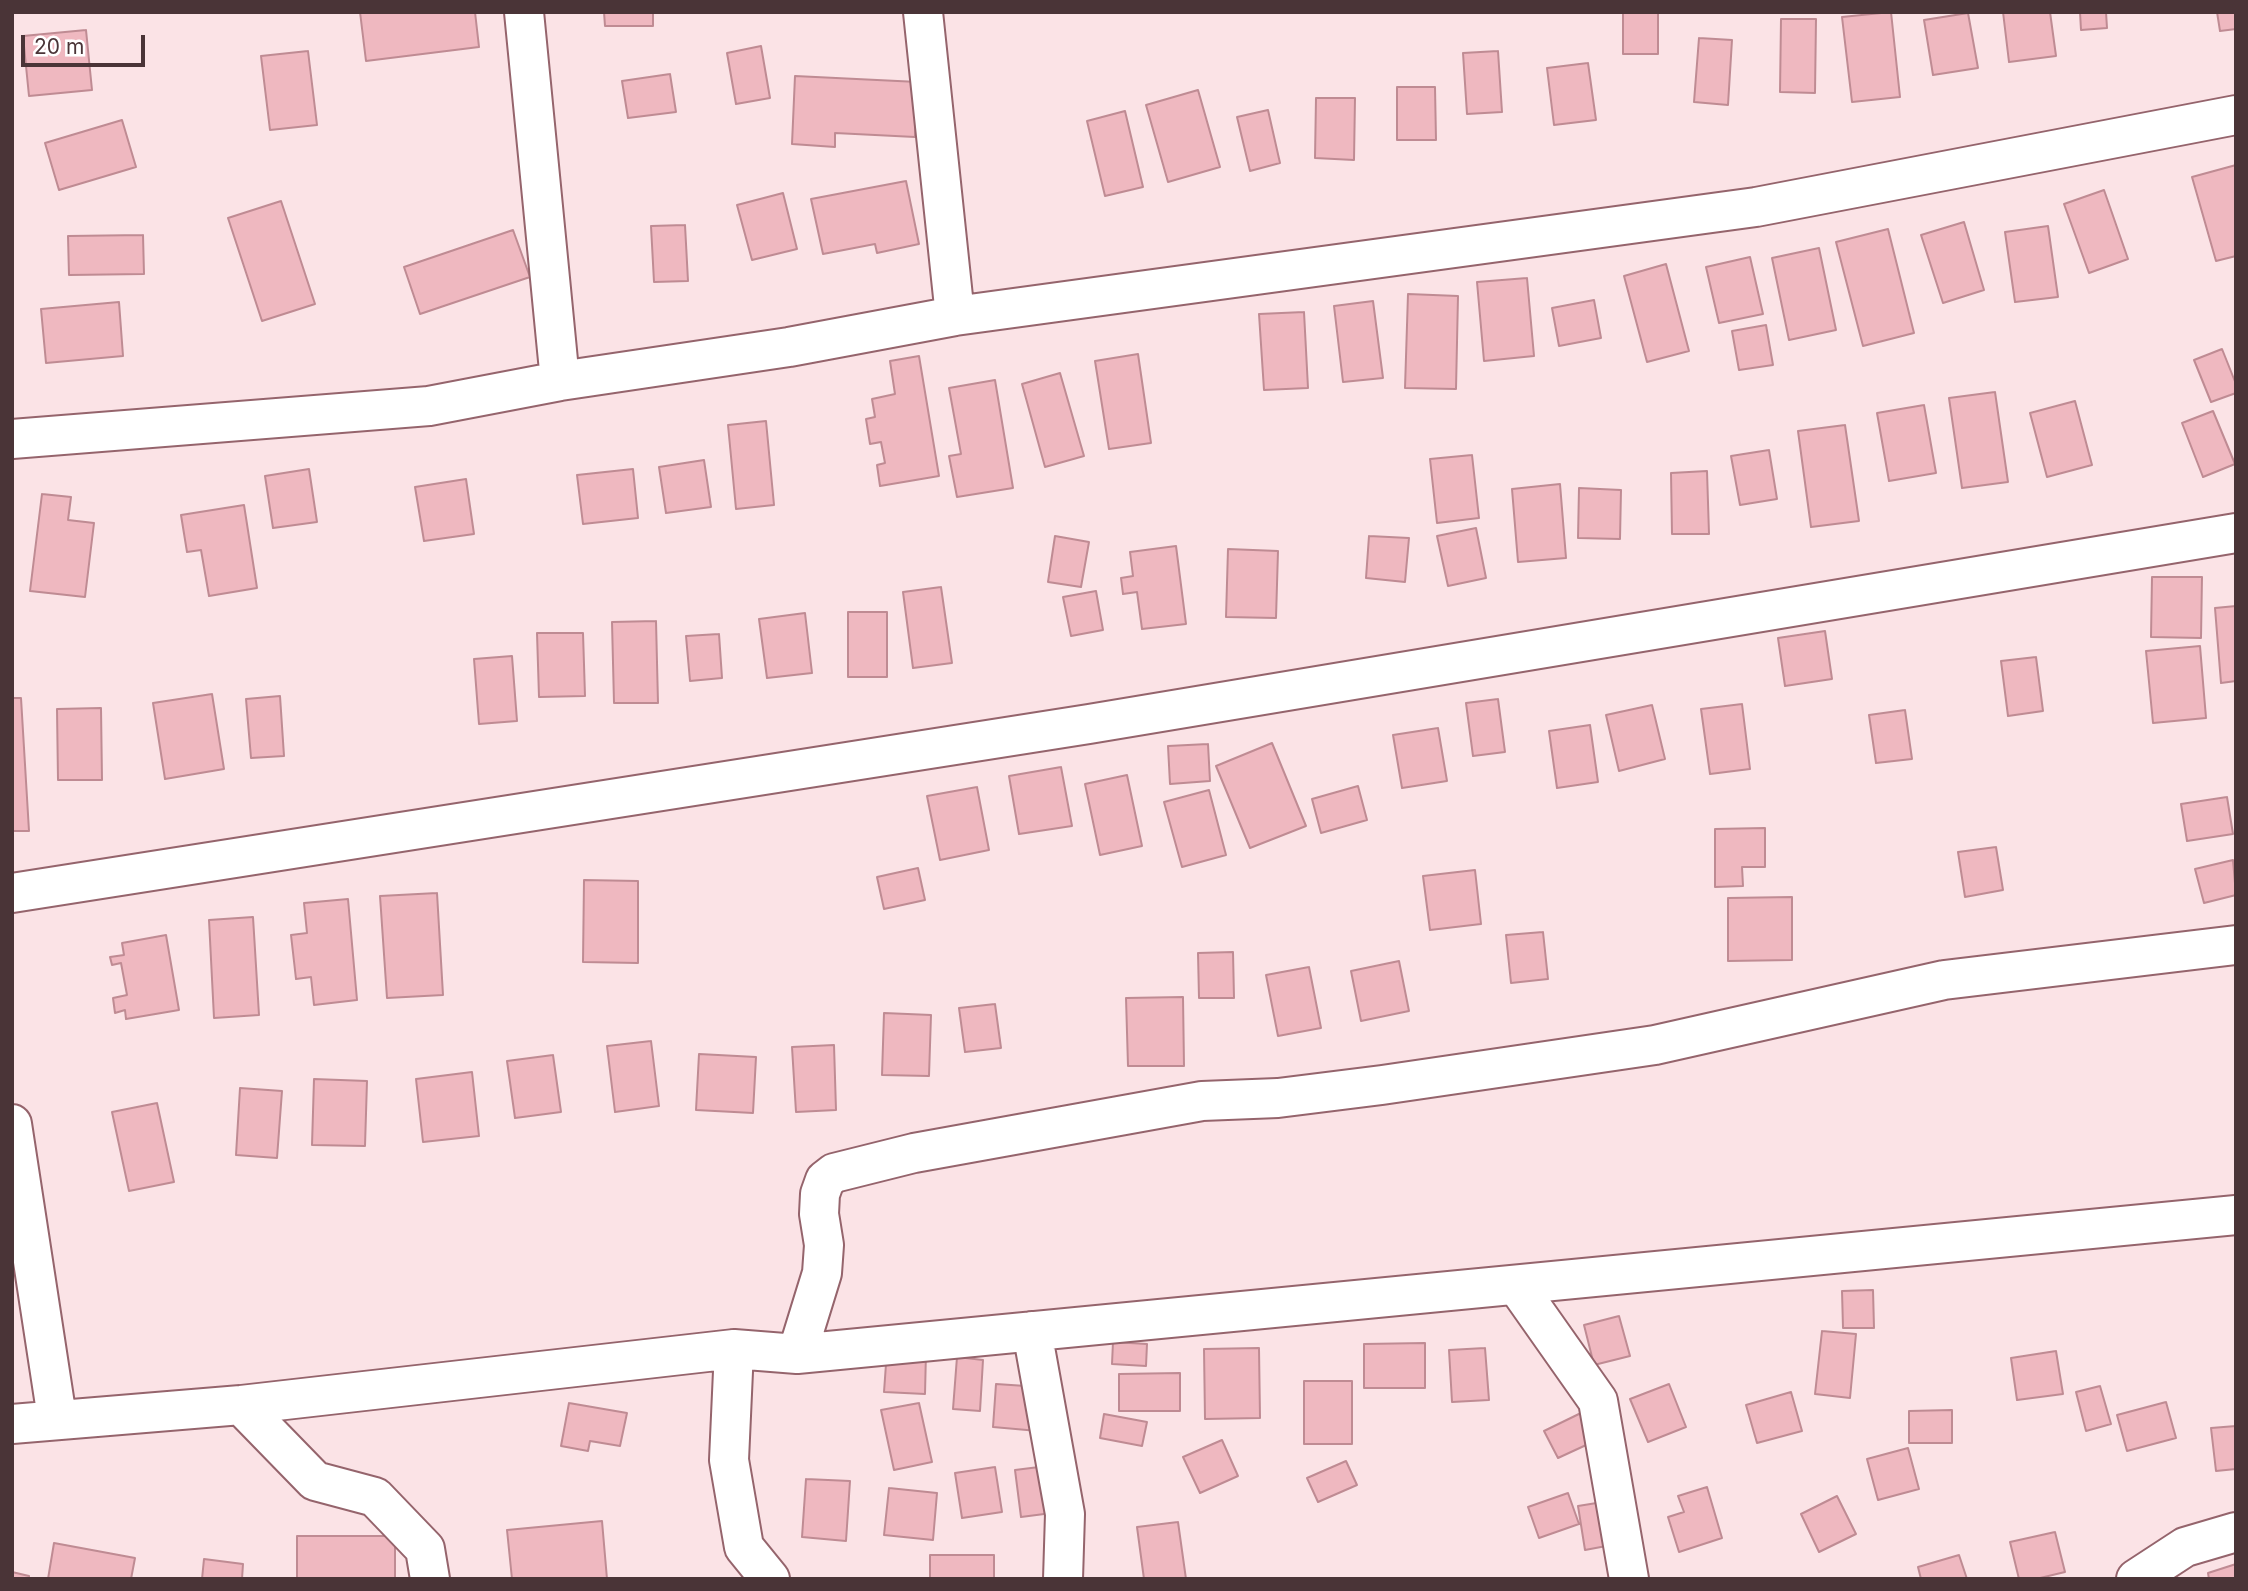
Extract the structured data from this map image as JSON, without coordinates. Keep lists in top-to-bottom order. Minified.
{"scale_bar":"20 m"}
